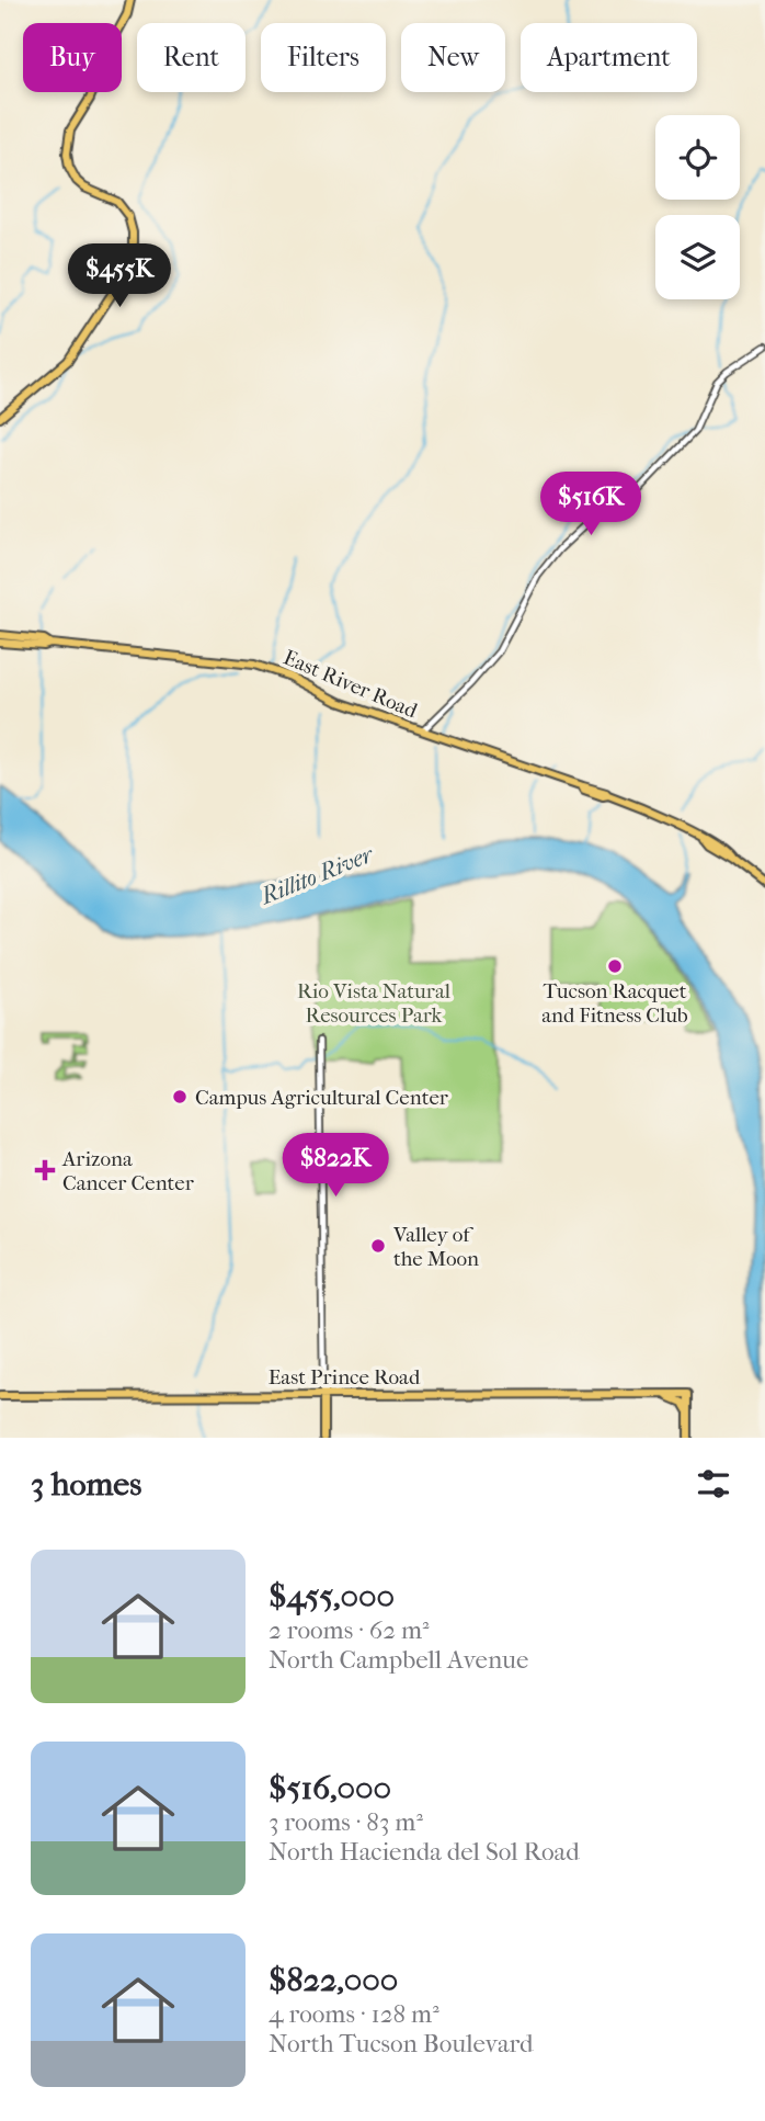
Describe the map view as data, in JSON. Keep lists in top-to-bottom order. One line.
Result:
{"streets":{"main road":["East River Road","East Prince Road"]},"water":["Rillito River"],"parks":["Rio Vista Natural Resources Park"],"places":{"other":["Tucson Racquet and Fitness Club","Campus Agricultural Center","Valley of the Moon"],"health":["Arizona Cancer Center"]},"page":{"chip":["Buy","Rent","Filters","New","Apartment"],"price":["$455K","$516K","$822K"],"heading":"3 homes","list":[{"name":"$455,000","note":"2 rooms · 62 m² · North Campbell Avenue"},{"name":"$516,000","note":"3 rooms · 83 m² · North Hacienda del Sol Road"},{"name":"$822,000","note":"4 rooms · 128 m² · North Tucson Boulevard"}]}}
